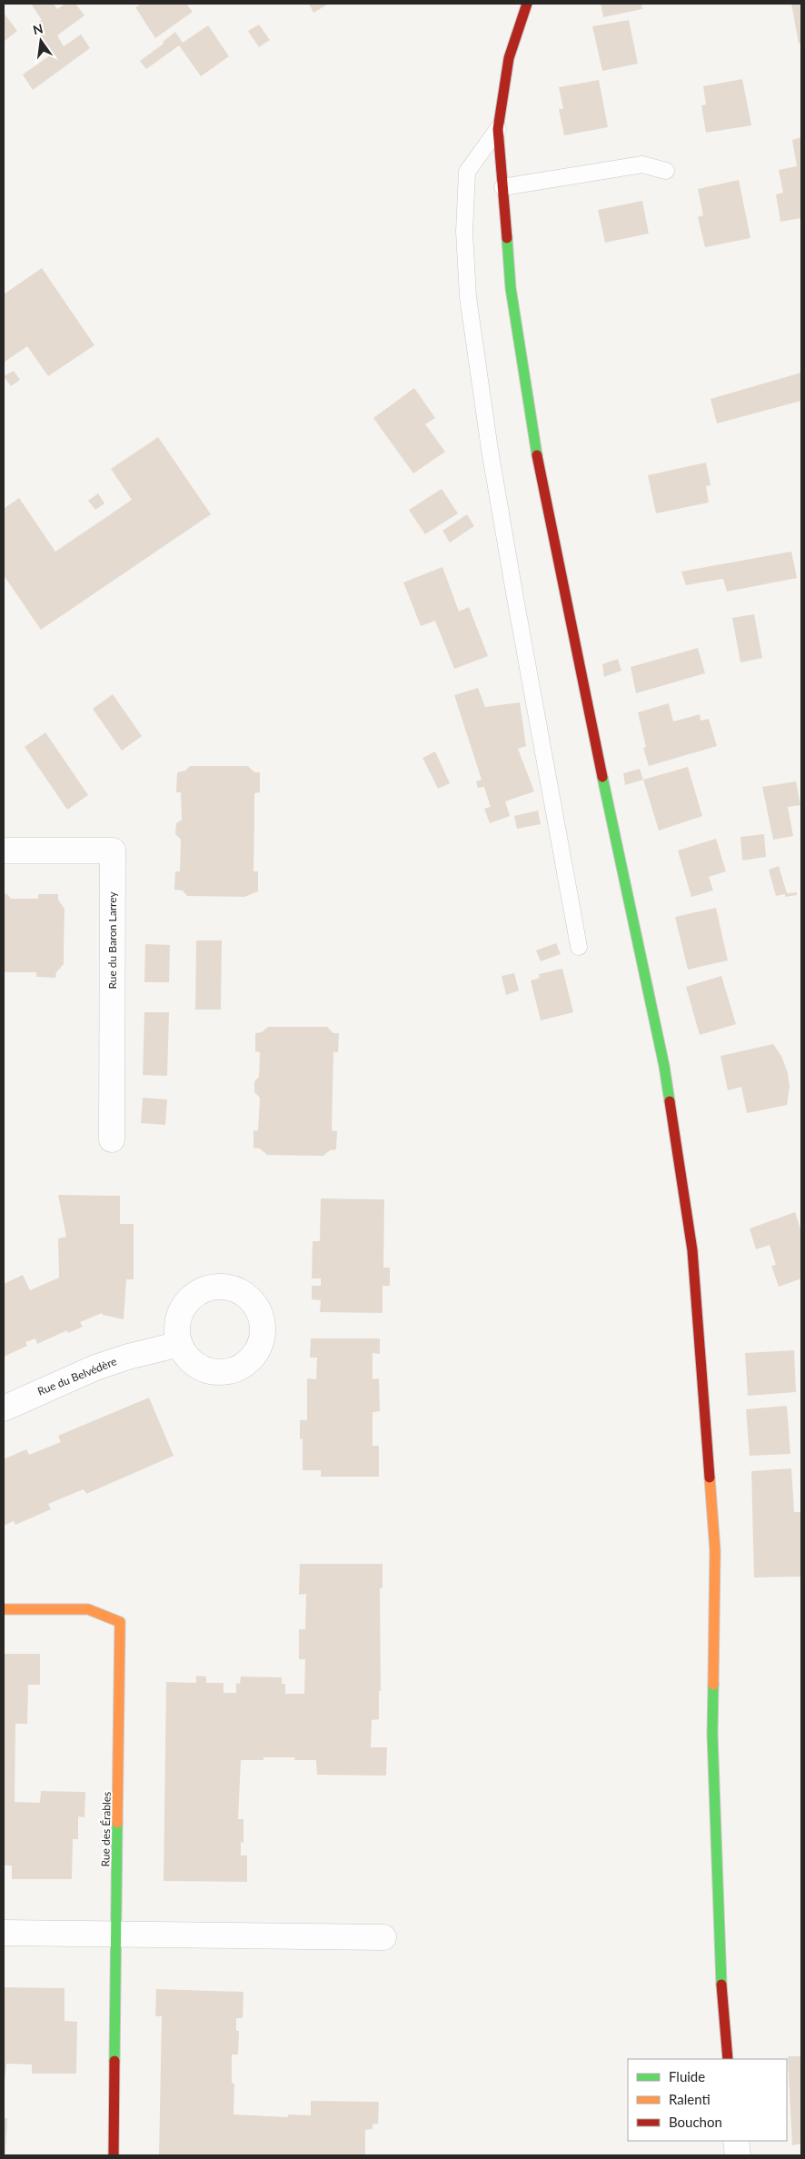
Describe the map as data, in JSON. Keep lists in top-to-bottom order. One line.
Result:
{"streets":{"street":["Rue du Baron Larrey","Rue du Belvédère","Rue des Érables"]},"legend":["Fluide","Ralenti","Bouchon"],"north":"top"}
